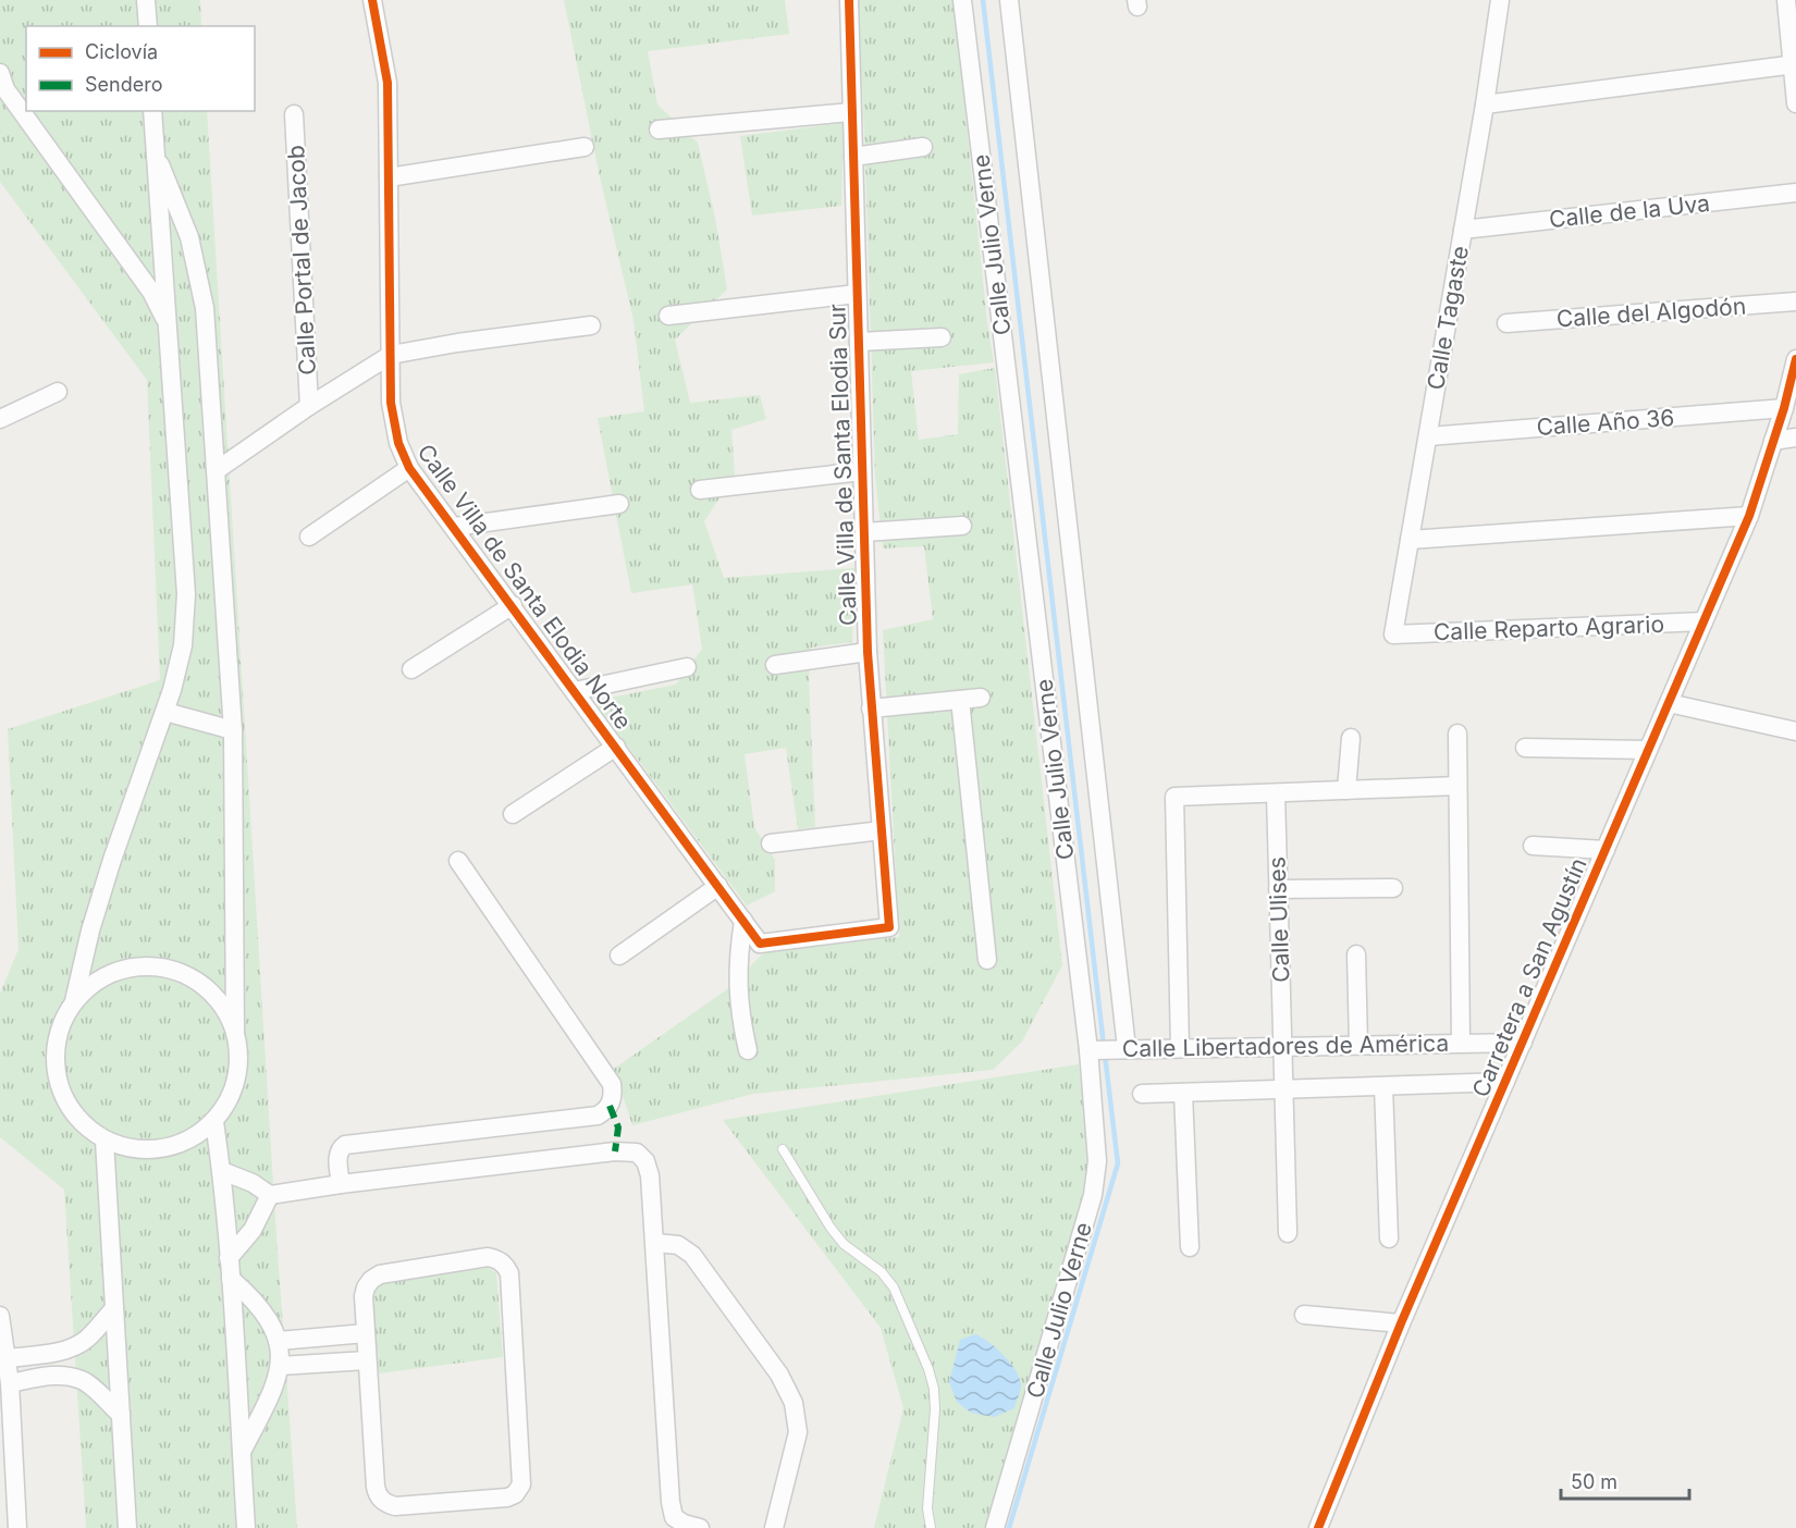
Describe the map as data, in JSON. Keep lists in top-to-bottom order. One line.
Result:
{"streets":{"street":["Calle de la Uva","Calle Julio Verne","Calle Portal de Jacob","Calle del Algodón","Calle Tagaste","Calle Año 36","Calle Villa de Santa Elodia Sur","Calle Villa de Santa Elodia Norte","Calle Reparto Agrario","Calle Ulises","Carretera a San Agustín","Calle Libertadores de América"]},"crossings":[["Calle de la Uva","Calle Tagaste"],["Calle Julio Verne","Calle Libertadores de América"],["Calle Portal de Jacob","Calle Villa de Santa Elodia Norte"],["Calle Tagaste","Calle Año 36"],["Calle Tagaste","Calle Reparto Agrario"],["Calle Año 36","Carretera a San Agustín"],["Calle Villa de Santa Elodia Sur","Calle Villa de Santa Elodia Norte"],["Calle Reparto Agrario","Carretera a San Agustín"],["Calle Ulises","Calle Libertadores de América"],["Carretera a San Agustín","Calle Libertadores de América"]],"legend":["Ciclovía","Sendero"],"scale_bar":"50 m"}
